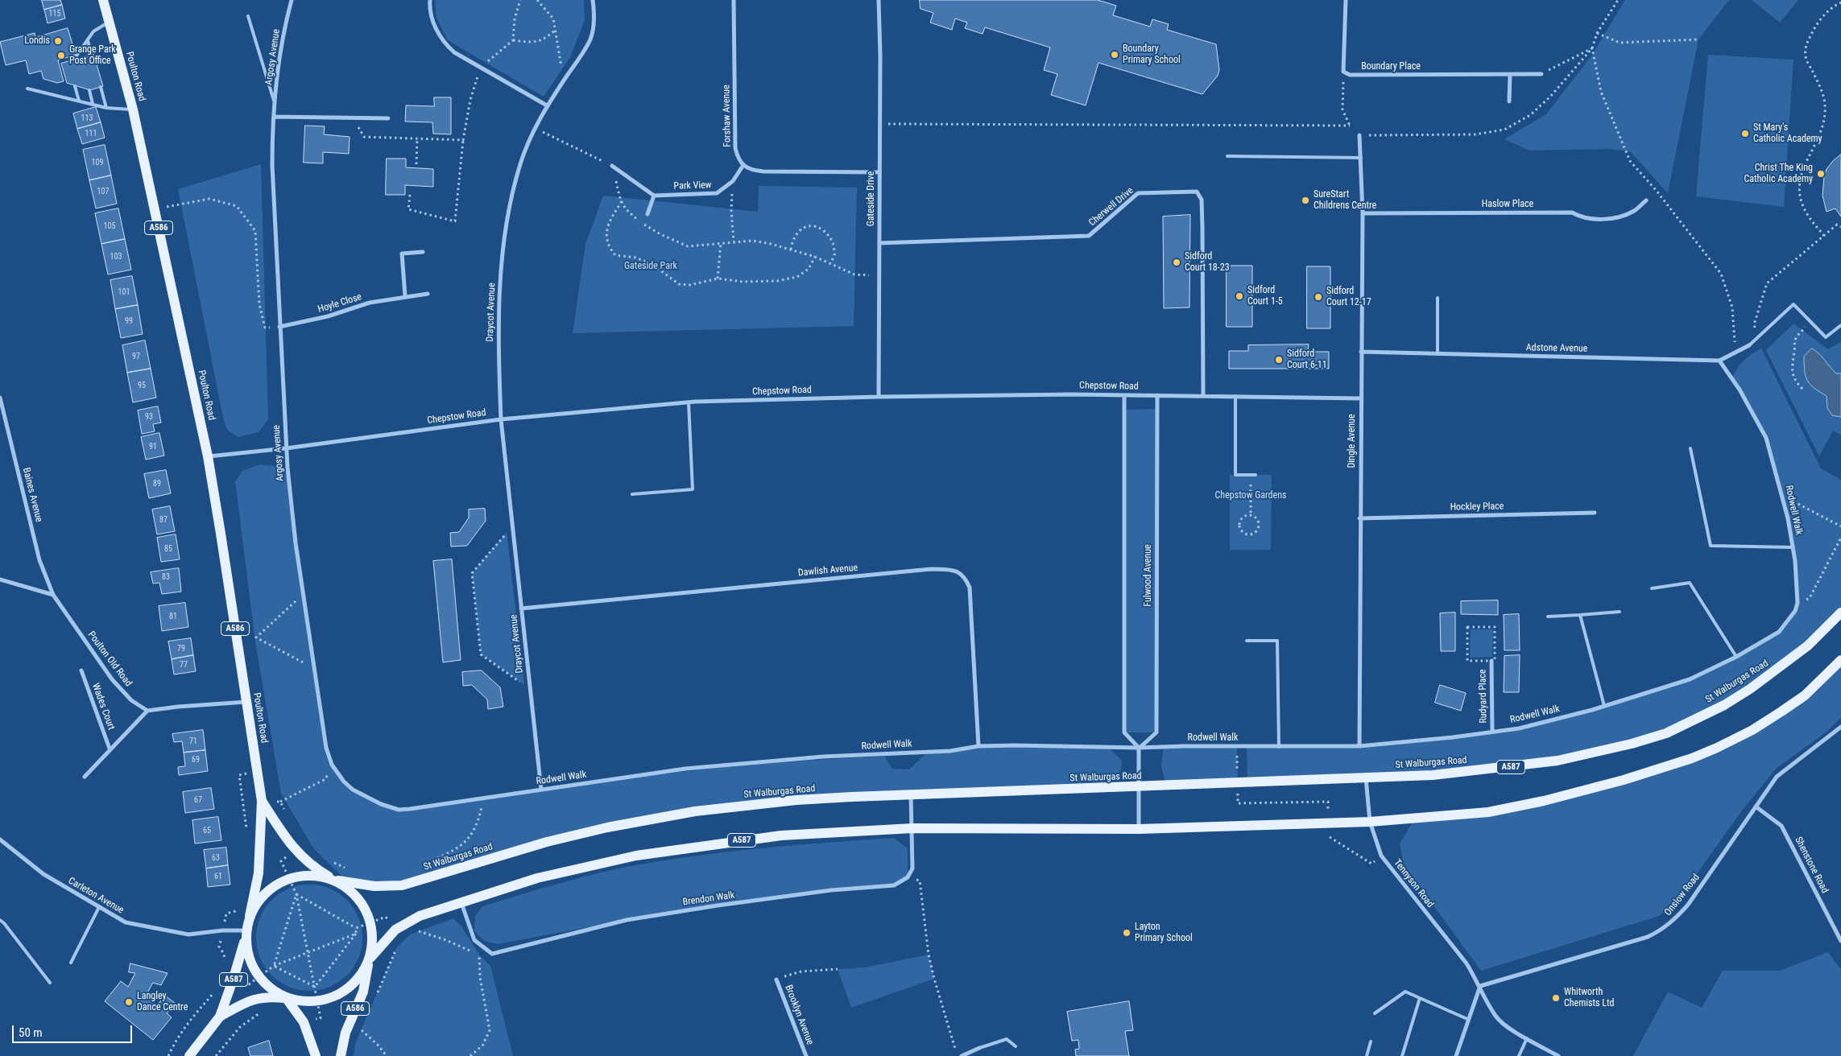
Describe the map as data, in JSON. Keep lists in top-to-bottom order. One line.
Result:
{"streets":{"main road":["Poulton Road","A586","St Walburgas Road","A587"],"street":["Argosy Avenue","Boundary Place","Forshaw Avenue","Park View","Gateside Drive","Haslow Place","Cherwell Drive","Hoyle Close","Draycot Avenue","Adstone Avenue","Chepstow Road","Dingle Avenue","Baines Avenue","Hockley Place","Rodwell Walk","Dawlish Avenue","Fulwood Avenue","Poulton Old Road","Rudyard Place","Wades Court","Shenstone Road","Tennyson Road","Onslow Road","Carleton Avenue","Brendon Walk","Brooklyn Avenue"]},"crossings":[["Argosy Avenue","Hoyle Close"],["Argosy Avenue","Chepstow Road"],["Argosy Avenue","Rodwell Walk"],["Poulton Road","Chepstow Road"],["Poulton Road","St Walburgas Road"],["Forshaw Avenue","Park View"],["Gateside Drive","Cherwell Drive"],["Gateside Drive","Chepstow Road"],["Haslow Place","Dingle Avenue"],["Cherwell Drive","Chepstow Road"],["A586","A587"],["Draycot Avenue","Chepstow Road"],["Draycot Avenue","Rodwell Walk"],["Draycot Avenue","Dawlish Avenue"],["Adstone Avenue","Dingle Avenue"],["Adstone Avenue","Rodwell Walk"],["Chepstow Road","Dingle Avenue"],["Chepstow Road","Fulwood Avenue"],["Dingle Avenue","Hockley Place"],["Dingle Avenue","Rodwell Walk"],["Baines Avenue","Poulton Old Road"],["Rodwell Walk","Dawlish Avenue"],["Rodwell Walk","Fulwood Avenue"],["Rodwell Walk","Rudyard Place"],["Poulton Old Road","Wades Court"],["St Walburgas Road","Tennyson Road"],["A587","Tennyson Road"],["A587","Carleton Avenue"],["Shenstone Road","Onslow Road"],["Tennyson Road","Onslow Road"]],"parks":["Gateside Park","Chepstow Gardens"],"places":["Londis","Boundary Primary School","Grange Park Post Office","St Mary's Catholic Academy","Christ The King Catholic Academy","SureStart Childrens Centre","Sidford Court 18-23","Sidford Court 1-5","Sidford Court 12-17","Sidford Court 6-11","Layton Primary School","Whitworth Chemists Ltd","Langley Dance Centre"],"house_numbers":["115","113","111","109","107","105","103","101","99","97","95","93","91","89","87","85","83","81","79","77","71","69","67","65","63","61"],"scale_bar":"50 m"}
